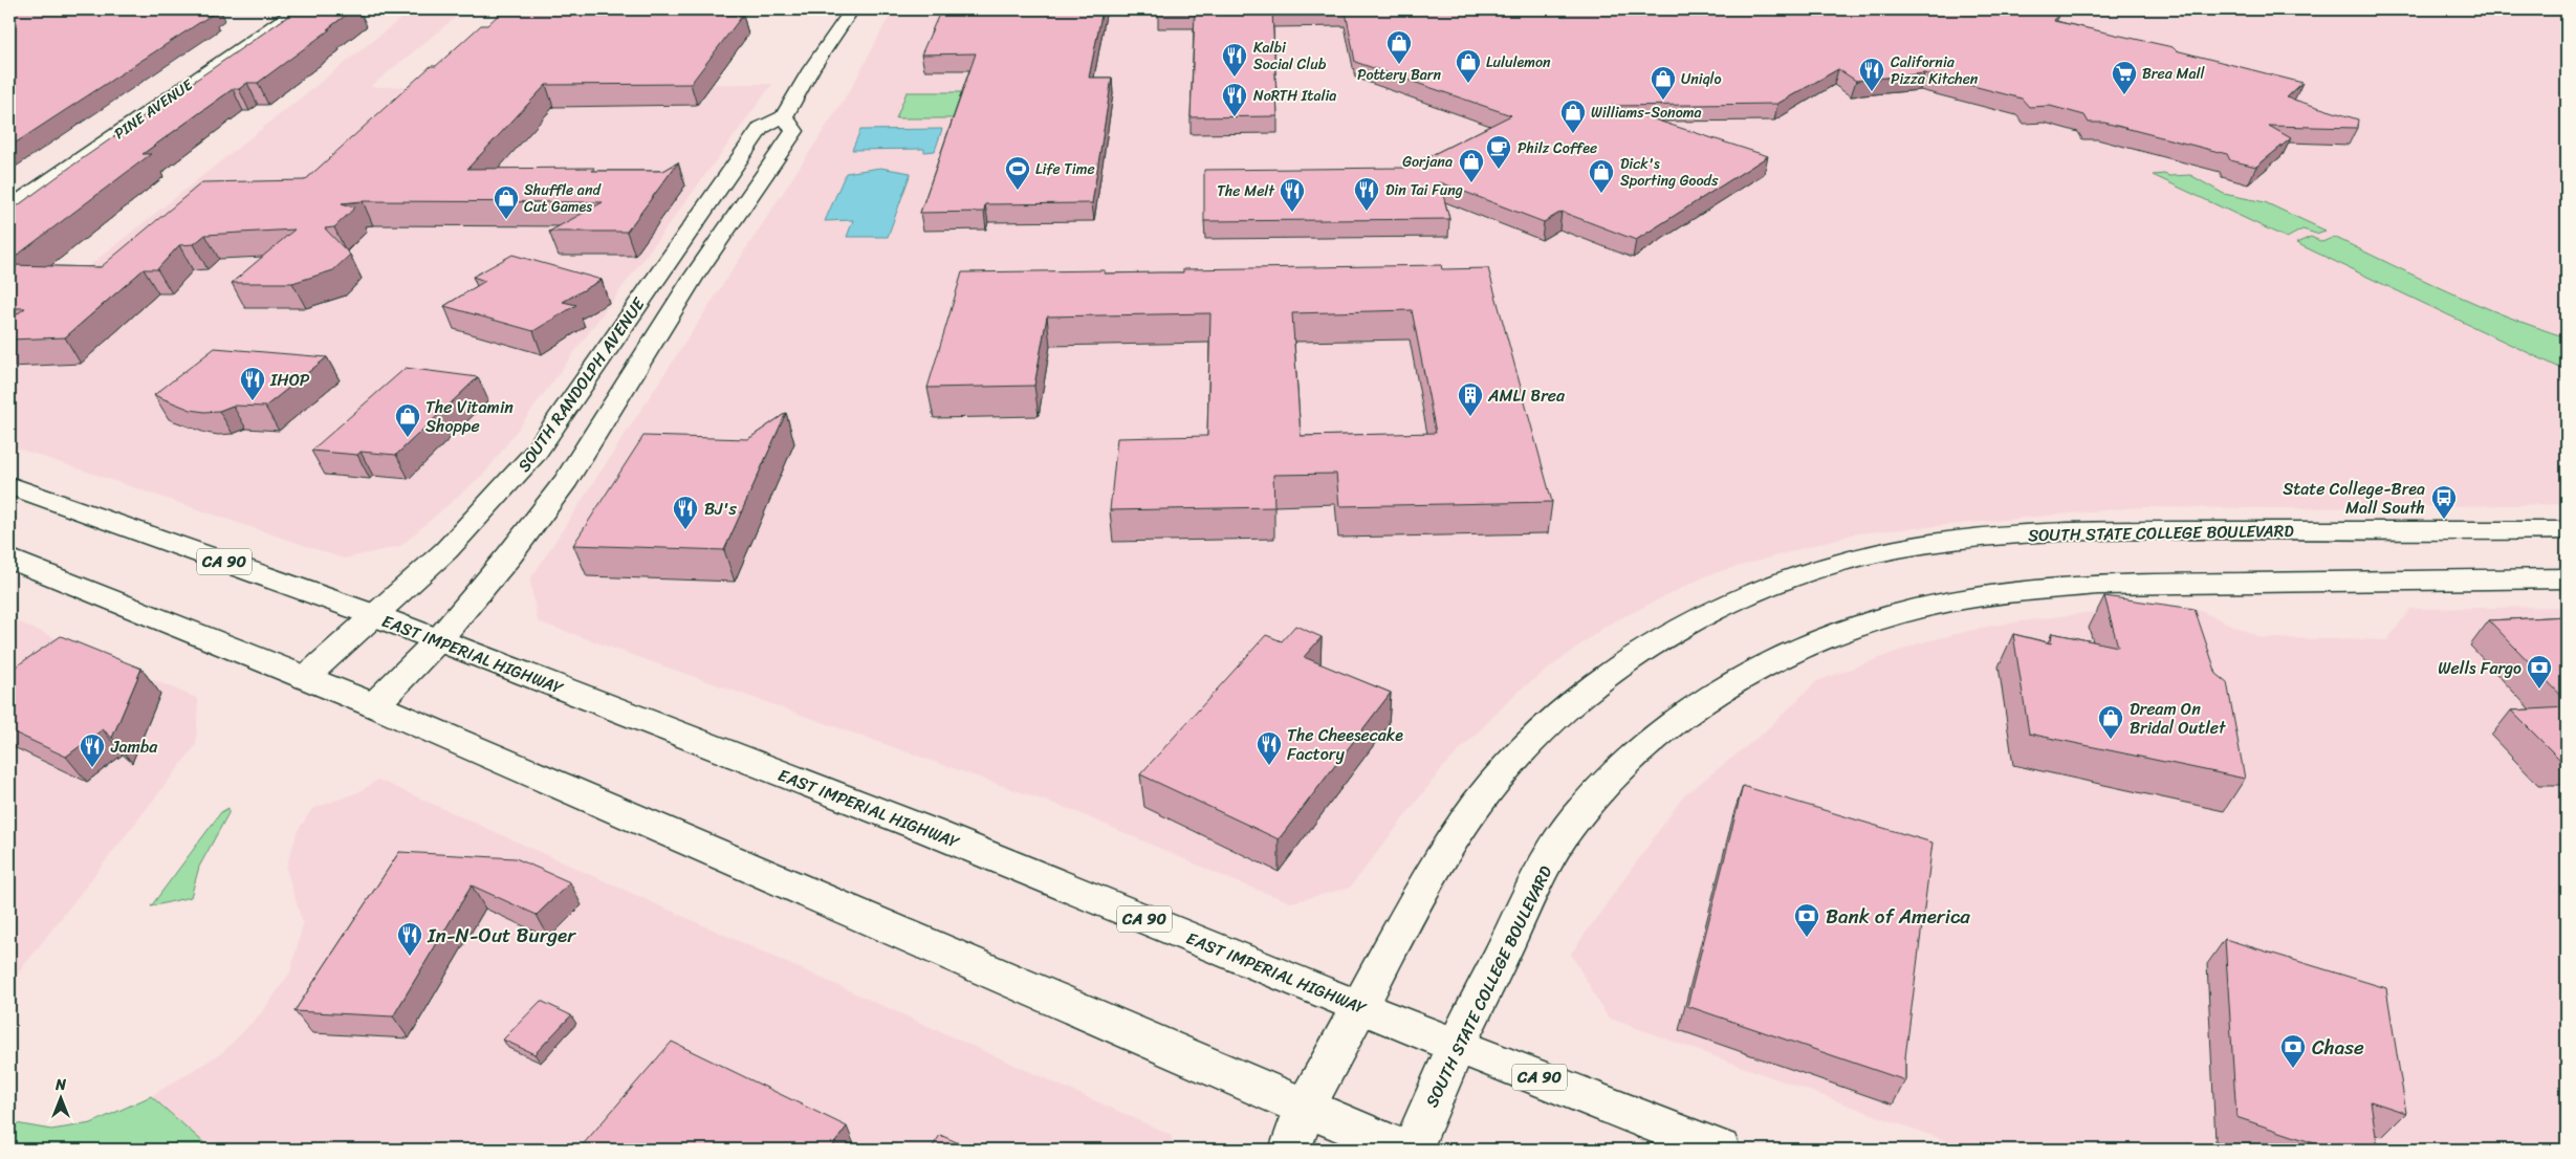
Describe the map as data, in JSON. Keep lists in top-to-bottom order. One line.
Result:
{"streets":{"main road":["PINE AVENUE","SOUTH RANDOLPH AVENUE","SOUTH STATE COLLEGE BOULEVARD","CA 90","EAST IMPERIAL HIGHWAY"]},"crossings":[["SOUTH RANDOLPH AVENUE","EAST IMPERIAL HIGHWAY"],["SOUTH STATE COLLEGE BOULEVARD","EAST IMPERIAL HIGHWAY"]],"places":{"shop":["Pottery Barn","Lululemon","Uniqlo","Williams-Sonoma","Gorjana","Dick's Sporting Goods","Shuffle and Cut Games","The Vitamin Shoppe","Dream On Bridal Outlet"],"restaurant":["Kalbi Social Club","California Pizza Kitchen","NoRTH Italia","Din Tai Fung","The Melt","IHOP","BJ's","The Cheesecake Factory","Jamba","In-N-Out Burger"],"supermarket":["Brea Mall"],"cafe":["Philz Coffee"],"sports":["Life Time"],"building":["AMLI Brea"],"bus stop":["State College-Brea Mall South"],"bank":["Wells Fargo","Bank of America","Chase"]},"north":"top"}
